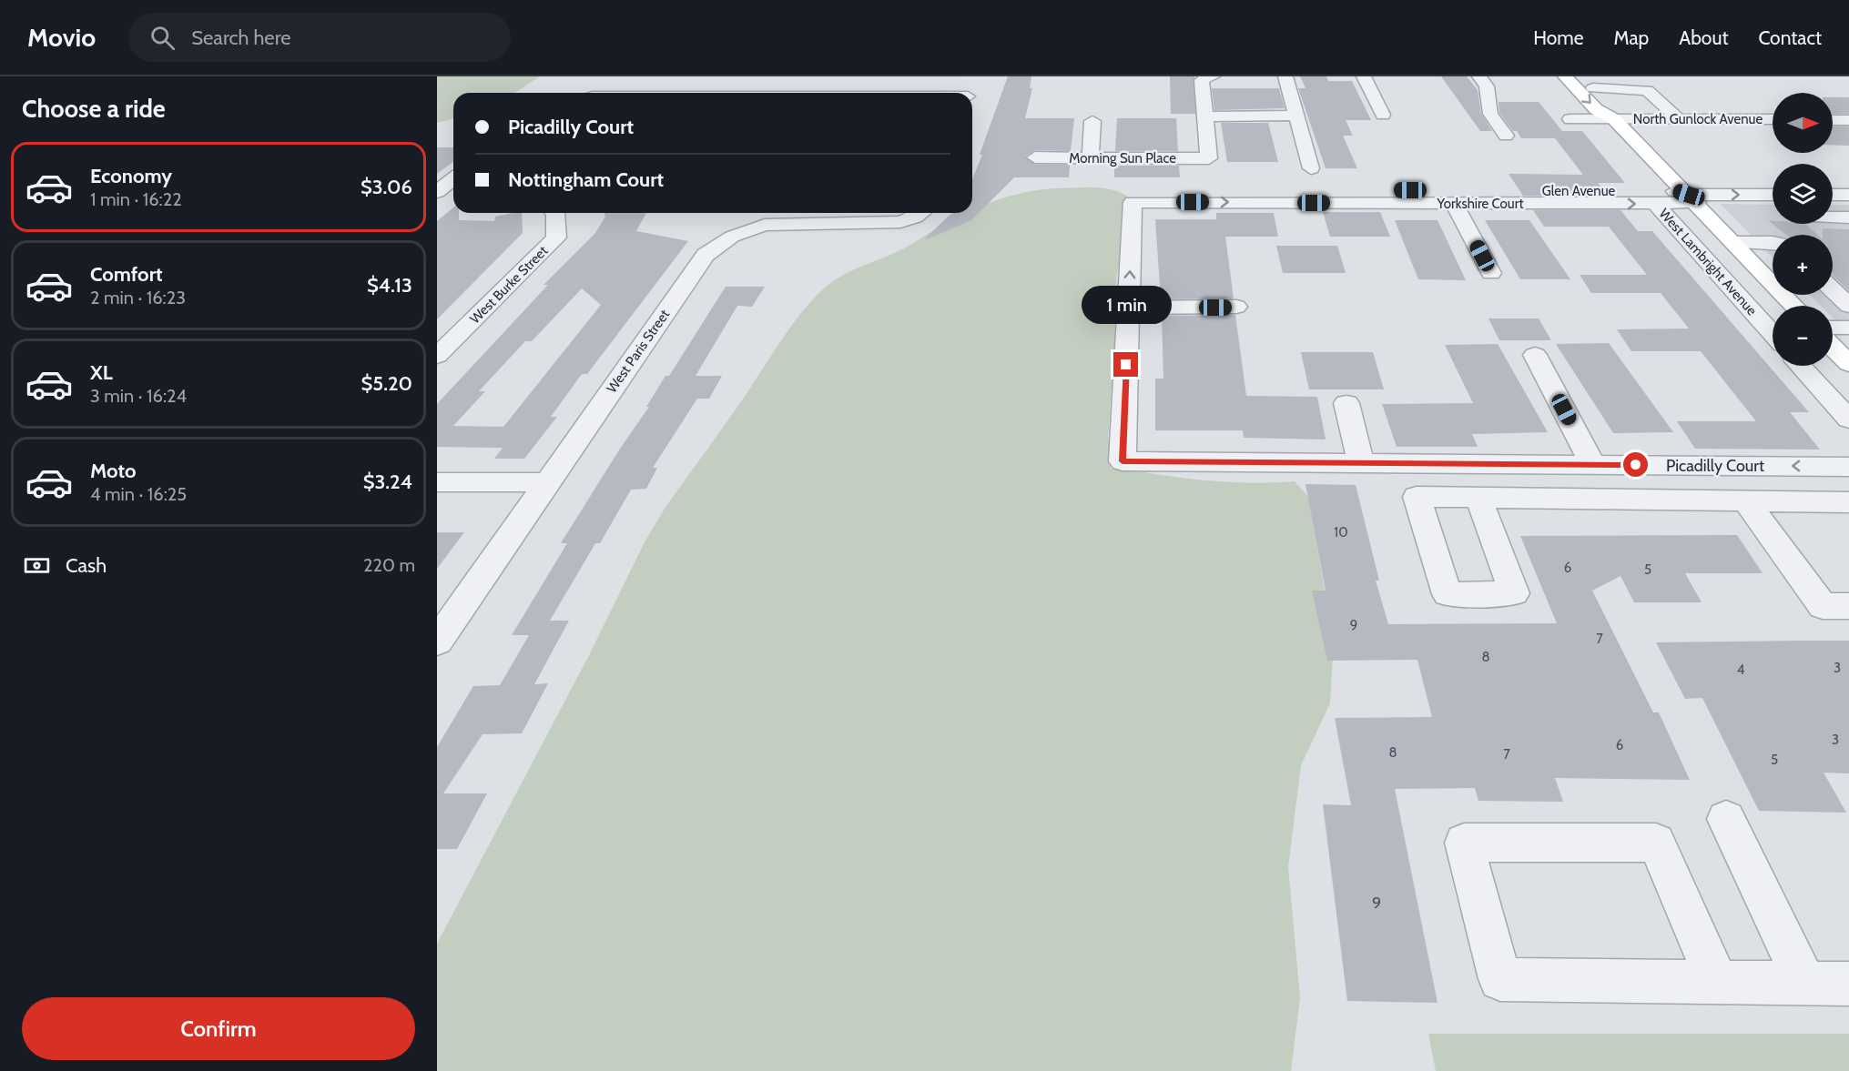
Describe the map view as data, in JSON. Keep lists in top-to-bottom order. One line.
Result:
{"streets":{"street":["North Gunlock Avenue","Morning Sun Place","Glen Avenue","Yorkshire Court","West Lambright Avenue","West Burke Street","West Paris Street","Picadilly Court"]},"crossings":[["Glen Avenue","Yorkshire Court"],["Yorkshire Court","West Lambright Avenue"],["Yorkshire Court","Picadilly Court"]],"house_numbers":["10","6","5","9","7","8","3","4","3","6","8","7","5","9"],"north":"right","page":{"header":"Movio","search":"Search here","nav":["Home","Map","About","Contact"],"heading":"Choose a ride","map_buttons":["+","−"],"banner":["Picadilly Court","Nottingham Court"],"list":[{"name":"Economy","note":"1 min · 16:22","value":"$3.06"},{"name":"Comfort","note":"2 min · 16:23","value":"$4.13"},{"name":"XL","note":"3 min · 16:24","value":"$5.20"},{"name":"Moto","note":"4 min · 16:25","value":"$3.24"}],"bubble":"1 min","pay":["Cash","220 m"],"buttons":"Confirm"}}
